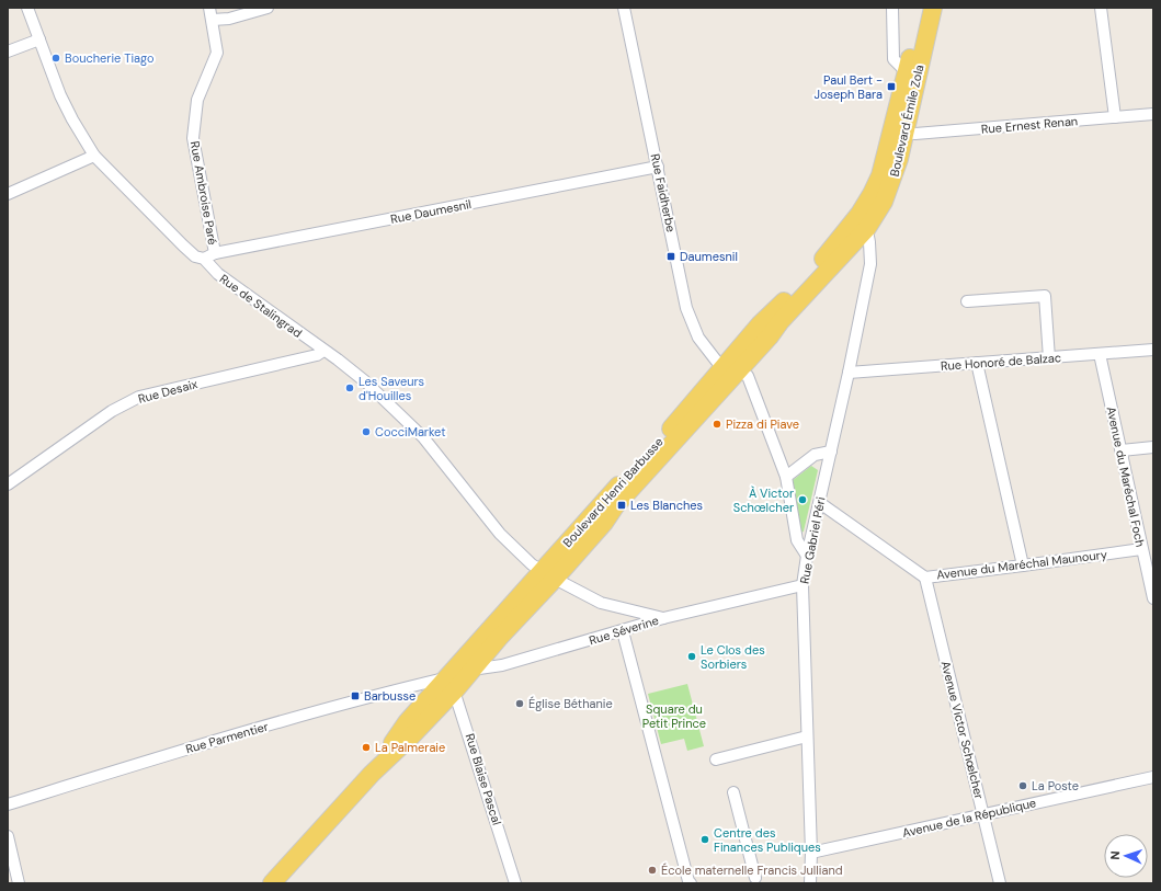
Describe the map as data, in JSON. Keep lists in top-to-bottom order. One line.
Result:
{"streets":{"main road":["Boulevard Émile Zola","Boulevard Henri Barbusse"],"street":["Rue Ernest Renan","Rue Ambroise Paré","Rue Faidherbe","Rue Daumesnil","Rue de Stalingrad","Rue Honoré de Balzac","Rue Desaix","Avenue du Maréchal Foch","Rue Gabriel Péri","Avenue du Maréchal Maunoury","Rue Séverine","Avenue Victor Schœlcher","Rue Parmentier","Rue Blaise Pascal","Avenue de la République"]},"crossings":[["Boulevard Émile Zola","Rue Ernest Renan"],["Boulevard Émile Zola","Boulevard Henri Barbusse"],["Boulevard Émile Zola","Rue Gabriel Péri"],["Rue Ambroise Paré","Rue Daumesnil"],["Rue Faidherbe","Rue Daumesnil"],["Rue Faidherbe","Boulevard Henri Barbusse"],["Rue Faidherbe","Rue Gabriel Péri"],["Rue Daumesnil","Rue de Stalingrad"],["Rue de Stalingrad","Rue Desaix"],["Rue de Stalingrad","Boulevard Henri Barbusse"],["Rue de Stalingrad","Rue Séverine"],["Rue Honoré de Balzac","Avenue du Maréchal Foch"],["Rue Honoré de Balzac","Rue Gabriel Péri"],["Avenue du Maréchal Foch","Avenue du Maréchal Maunoury"],["Boulevard Henri Barbusse","Rue Gabriel Péri"],["Boulevard Henri Barbusse","Rue Séverine"],["Boulevard Henri Barbusse","Rue Parmentier"],["Boulevard Henri Barbusse","Rue Blaise Pascal"],["Rue Gabriel Péri","Avenue du Maréchal Maunoury"],["Rue Gabriel Péri","Rue Séverine"],["Rue Gabriel Péri","Avenue de la République"],["Avenue du Maréchal Maunoury","Avenue Victor Schœlcher"],["Avenue Victor Schœlcher","Avenue de la République"],["Rue Parmentier","Rue Blaise Pascal"]],"parks":["Square du Petit Prince"],"places":{"other":["Boucherie Tiago","Les Saveurs d'Houilles","Pizza di Piave","CocciMarket","À Victor Schœlcher","Le Clos des Sorbiers","Église Béthanie","La Palmeraie","La Poste","Centre des Finances Publiques","École maternelle Francis Julliand"],"transit":["Paul Bert - Joseph Bara","Daumesnil","Les Blanches","Barbusse"]},"north":"left"}
